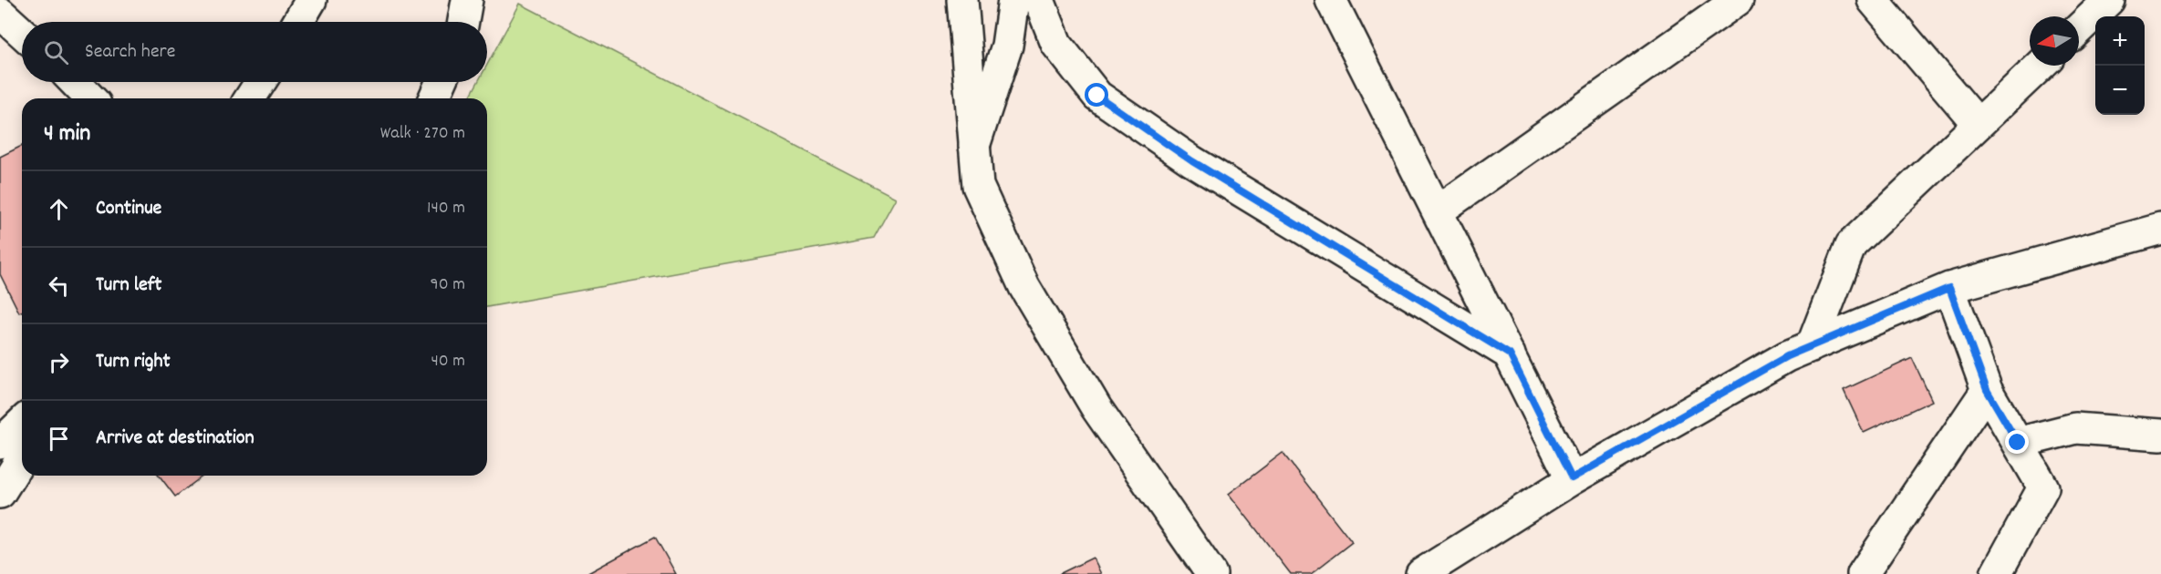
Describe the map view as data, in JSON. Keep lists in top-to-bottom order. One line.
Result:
{"north":"left","page":{"map_buttons":["+","−"],"search":"Search here","heading":["4 min","Walk · 270 m"],"list":[["Continue","140 m"],["Turn left","90 m"],["Turn right","40 m"],"Arrive at destination"]}}
